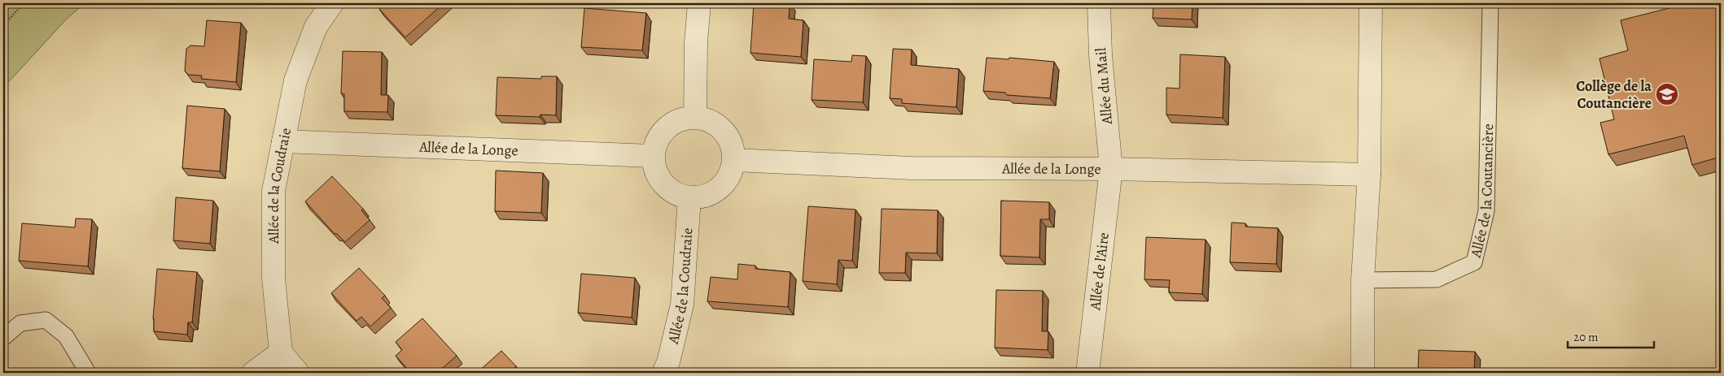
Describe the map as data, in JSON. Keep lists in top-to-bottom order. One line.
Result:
{"streets":{"street":["Allée du Mail","Allée de la Longe","Allée de la Coudraie","Allée de l'Aire"],"lane":["Allée de la Coutancière"]},"crossings":[["Allée du Mail","Allée de la Longe"],["Allée du Mail","Allée de l'Aire"],["Allée de la Longe","Allée de la Coudraie"],["Allée de la Longe","Allée de l'Aire"]],"places":{"school or university":["Collège de la Coutancière"]},"scale_bar":"20 m"}
